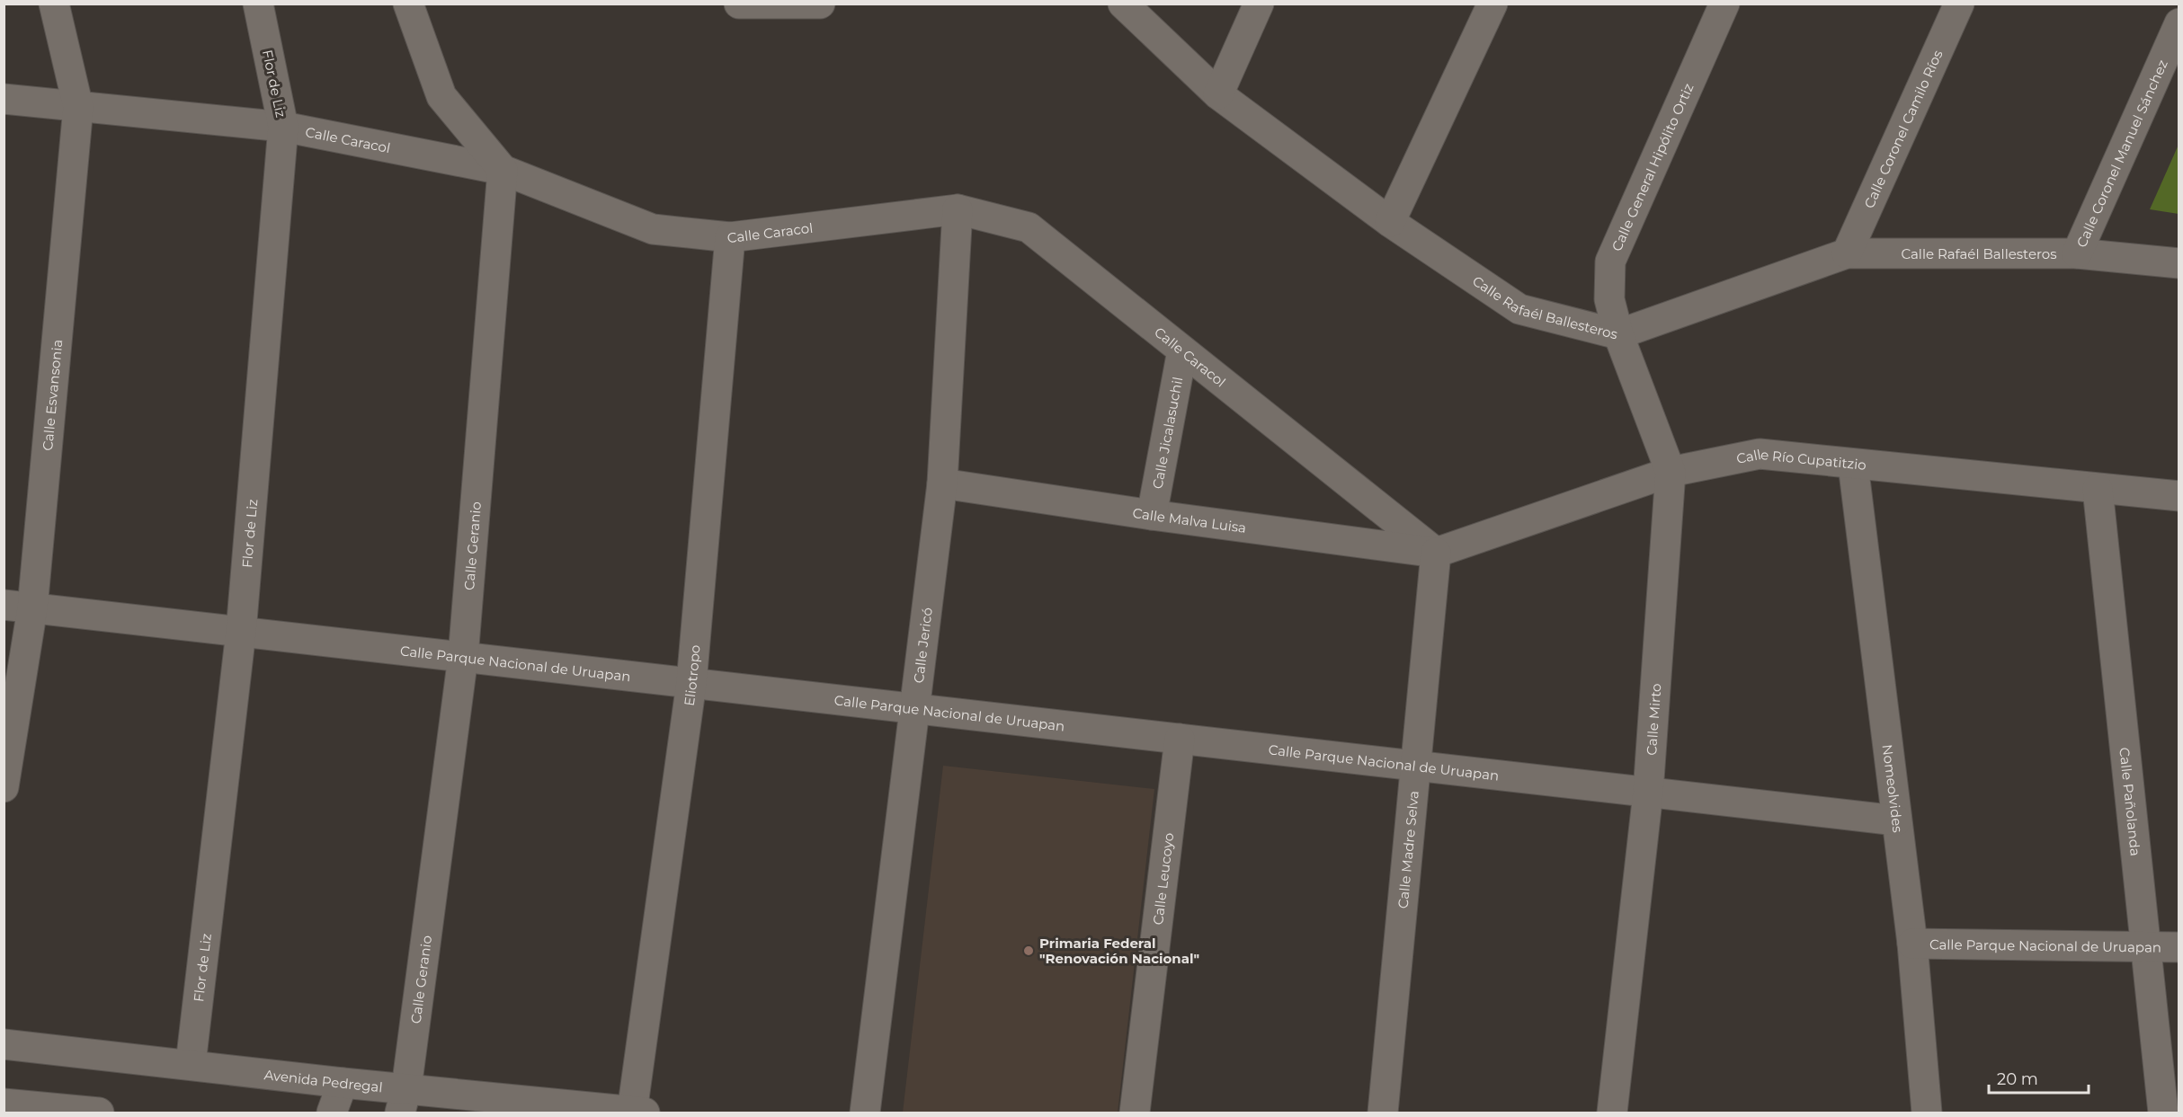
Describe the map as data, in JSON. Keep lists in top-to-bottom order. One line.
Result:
{"streets":{"street":["Flor de Liz","Calle Coronel Camilo Ríos","Calle Caracol","Calle Coronel Manuel Sánchez","Calle General Hipólito Ortiz","Calle Rafaél Ballesteros","Calle Esvansonia","Calle Jicalasuchil","Calle Río Cupatitzio","Calle Malva Luisa","Calle Geranio","Calle Jericó","Calle Parque Nacional de Uruapan","Eliotropo","Calle Mirto","Nomeolvides","Calle Pañolanda","Calle Madre Selva","Calle Leucoyo","Avenida Pedregal"]},"crossings":[["Flor de Liz","Calle Caracol"],["Flor de Liz","Calle Parque Nacional de Uruapan"],["Flor de Liz","Avenida Pedregal"],["Calle Coronel Camilo Ríos","Calle Rafaél Ballesteros"],["Calle Caracol","Calle Esvansonia"],["Calle Caracol","Calle Jicalasuchil"],["Calle Caracol","Calle Río Cupatitzio"],["Calle Caracol","Calle Malva Luisa"],["Calle Caracol","Calle Geranio"],["Calle Caracol","Calle Jericó"],["Calle Caracol","Eliotropo"],["Calle Caracol","Calle Madre Selva"],["Calle Coronel Manuel Sánchez","Calle Rafaél Ballesteros"],["Calle General Hipólito Ortiz","Calle Rafaél Ballesteros"],["Calle General Hipólito Ortiz","Calle Mirto"],["Calle Rafaél Ballesteros","Calle Mirto"],["Calle Esvansonia","Calle Parque Nacional de Uruapan"],["Calle Jicalasuchil","Calle Malva Luisa"],["Calle Río Cupatitzio","Calle Malva Luisa"],["Calle Río Cupatitzio","Calle Mirto"],["Calle Río Cupatitzio","Nomeolvides"],["Calle Río Cupatitzio","Calle Pañolanda"],["Calle Río Cupatitzio","Calle Madre Selva"],["Calle Malva Luisa","Calle Jericó"],["Calle Malva Luisa","Calle Madre Selva"],["Calle Geranio","Calle Parque Nacional de Uruapan"],["Calle Geranio","Avenida Pedregal"],["Calle Jericó","Calle Parque Nacional de Uruapan"],["Calle Parque Nacional de Uruapan","Eliotropo"],["Calle Parque Nacional de Uruapan","Calle Mirto"],["Calle Parque Nacional de Uruapan","Nomeolvides"],["Calle Parque Nacional de Uruapan","Calle Pañolanda"],["Calle Parque Nacional de Uruapan","Calle Madre Selva"],["Calle Parque Nacional de Uruapan","Calle Leucoyo"],["Eliotropo","Avenida Pedregal"]],"places":["Primaria Federal \"Renovación Nacional\""],"scale_bar":"20 m"}
